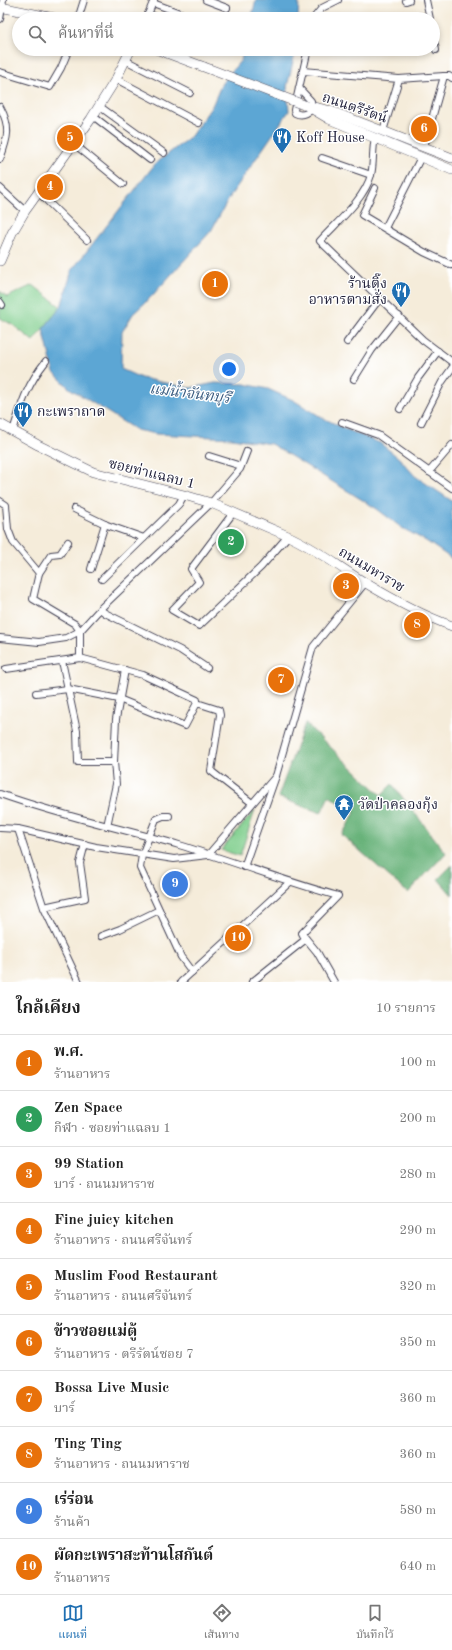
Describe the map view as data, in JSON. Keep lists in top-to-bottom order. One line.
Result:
{"streets":{"main road":["ถนนตรีรัตน์","ซอยท่าแฉลบ 1","ถนนมหาราช"]},"crossings":[["ซอยท่าแฉลบ 1","ถนนมหาราช"]],"water":["แม่น้ำจันทบุรี"],"places":{"restaurant":["Koff House","ร้านติ๊ง อาหารตามสั่ง","กะเพราถาด"],"temple":["วัดป่าคลองกุ้ง"]},"page":{"search":"ค้นหาที่นี่","pins":["6","5","4","1","2","3","8","7","9","10"],"heading":["ใกล้เคียง","10 รายการ"],"list":[{"mark":"1","name":"พ.ศ.","note":"ร้านอาหาร","value":"100 m"},{"mark":"2","name":"Zen Space","note":"กีฬา · ซอยท่าแฉลบ 1","value":"200 m"},{"mark":"3","name":"99 Station","note":"บาร์ · ถนนมหาราช","value":"280 m"},{"mark":"4","name":"Fine juicy kitchen","note":"ร้านอาหาร · ถนนศรีจันทร์","value":"290 m"},{"mark":"5","name":"Muslim Food Restaurant","note":"ร้านอาหาร · ถนนศรีจันทร์","value":"320 m"},{"mark":"6","name":"ข้าวซอยแม่ตู้","note":"ร้านอาหาร · ตรีรัตน์ซอย 7","value":"350 m"},{"mark":"7","name":"Bossa Live Music","note":"บาร์","value":"360 m"},{"mark":"8","name":"Ting Ting","note":"ร้านอาหาร · ถนนมหาราช","value":"360 m"},{"mark":"9","name":"เร่ร่อน","note":"ร้านค้า","value":"580 m"},{"mark":"10","name":"ผัดกะเพราสะท้านโสกันต์","note":"ร้านอาหาร","value":"640 m"}],"nav":["แผนที่","เส้นทาง","บันทึกไว้"]}}
